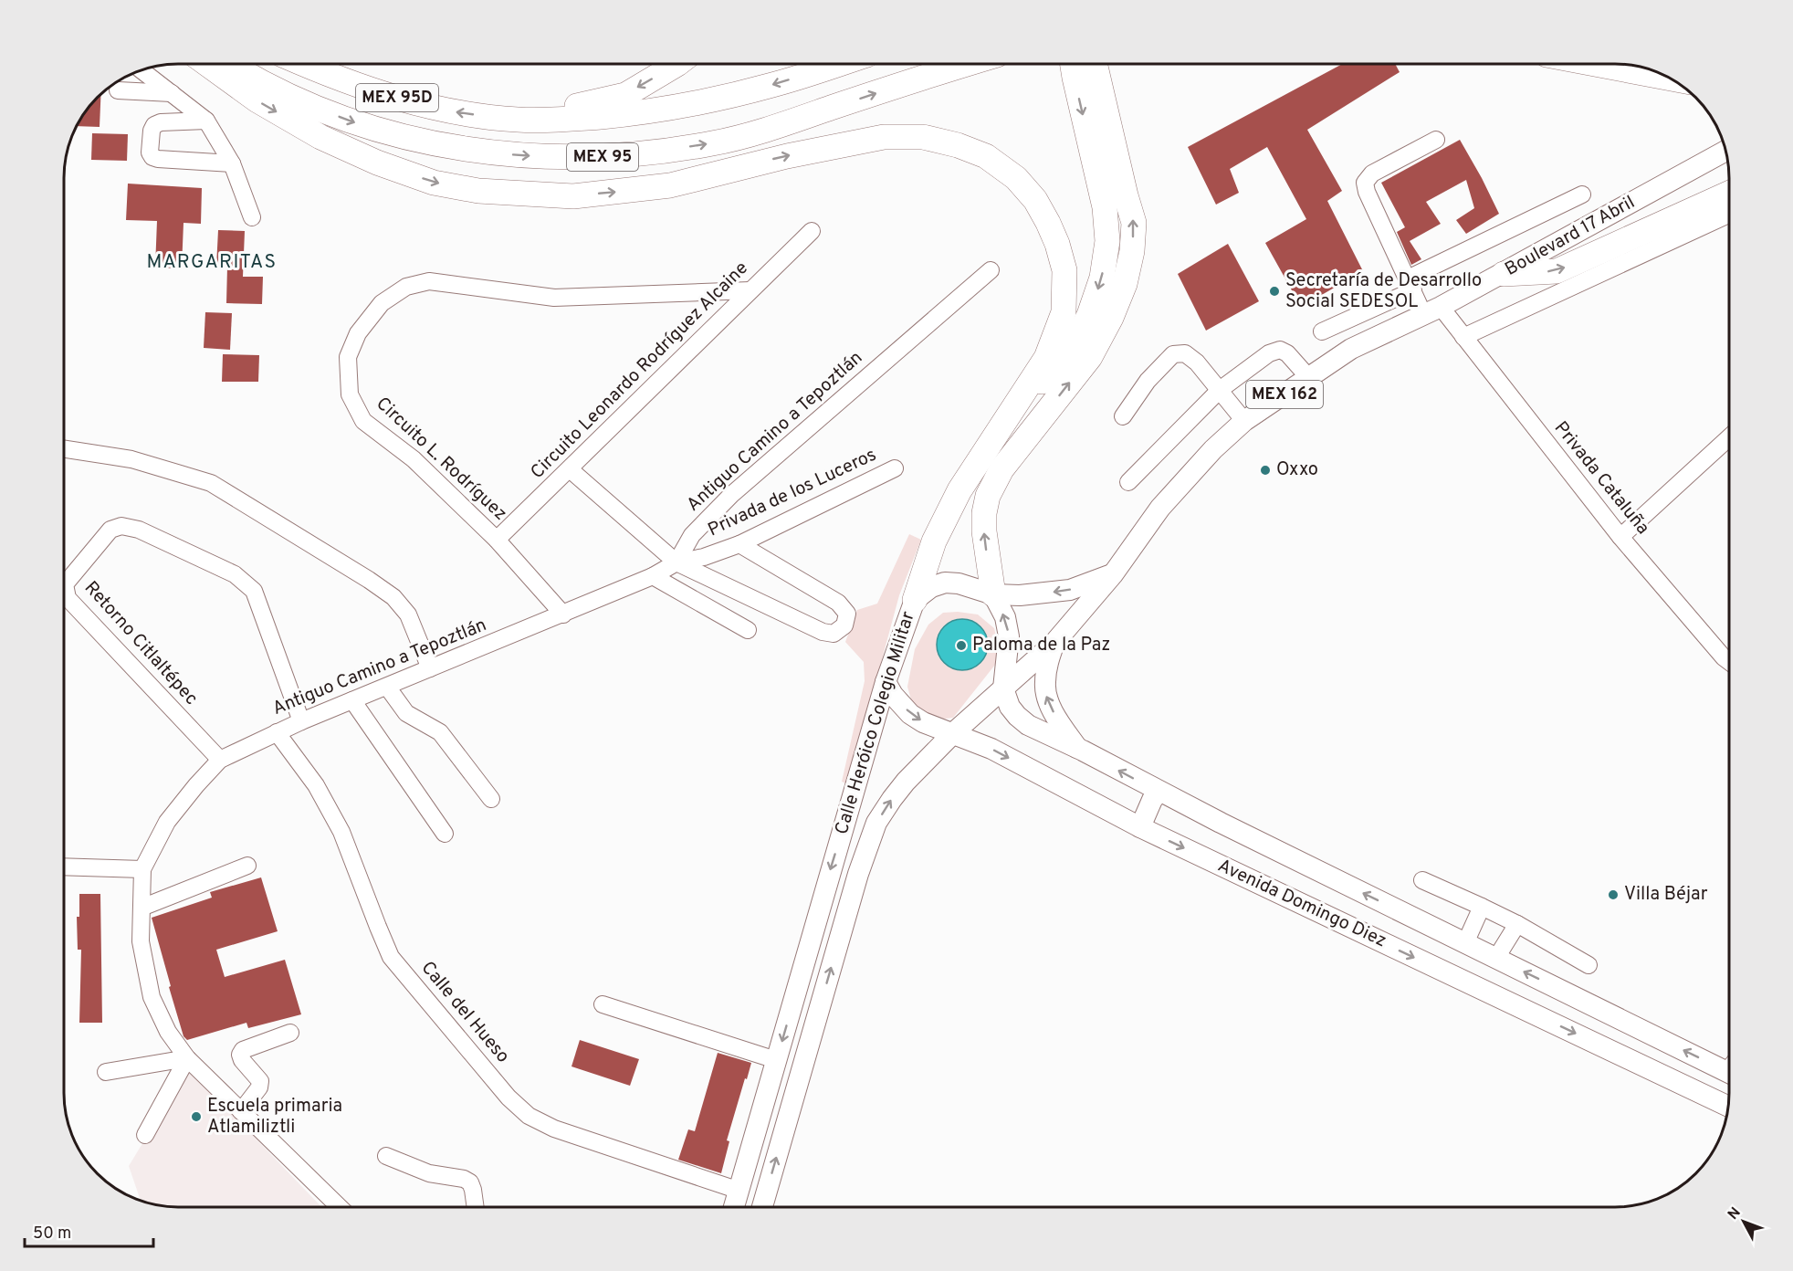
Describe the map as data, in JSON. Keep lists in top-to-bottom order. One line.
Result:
{"streets":{"highway":["MEX 95D","MEX 95"],"main road":["Boulevard 17 Abril","MEX 162","Calle Heróico Colegio Militar","Avenida Domingo Diez"],"street":["Circuito Leonardo Rodríguez Alcaine","Antiguo Camino a Tepoztlán","Circuito L. Rodríguez","Privada Cataluña","Privada de los Luceros","Retorno Citlaltépec","Calle del Hueso"]},"crossings":[["MEX 95D","MEX 95"],["Boulevard 17 Abril","Privada Cataluña"],["Boulevard 17 Abril","Calle Heróico Colegio Militar"],["Boulevard 17 Abril","Avenida Domingo Diez"],["Circuito Leonardo Rodríguez Alcaine","Circuito L. Rodríguez"],["Antiguo Camino a Tepoztlán","Circuito L. Rodríguez"],["Antiguo Camino a Tepoztlán","Privada de los Luceros"],["Antiguo Camino a Tepoztlán","Retorno Citlaltépec"],["Antiguo Camino a Tepoztlán","Calle del Hueso"],["Calle Heróico Colegio Militar","Avenida Domingo Diez"],["Calle Heróico Colegio Militar","Calle del Hueso"]],"districts":["MARGARITAS"],"places":["Secretaría de Desarrollo Social SEDESOL","Oxxo","Paloma de la Paz","Villa Béjar","Escuela primaria Atlamiliztli"],"scale_bar":"50 m","north":"top left"}
